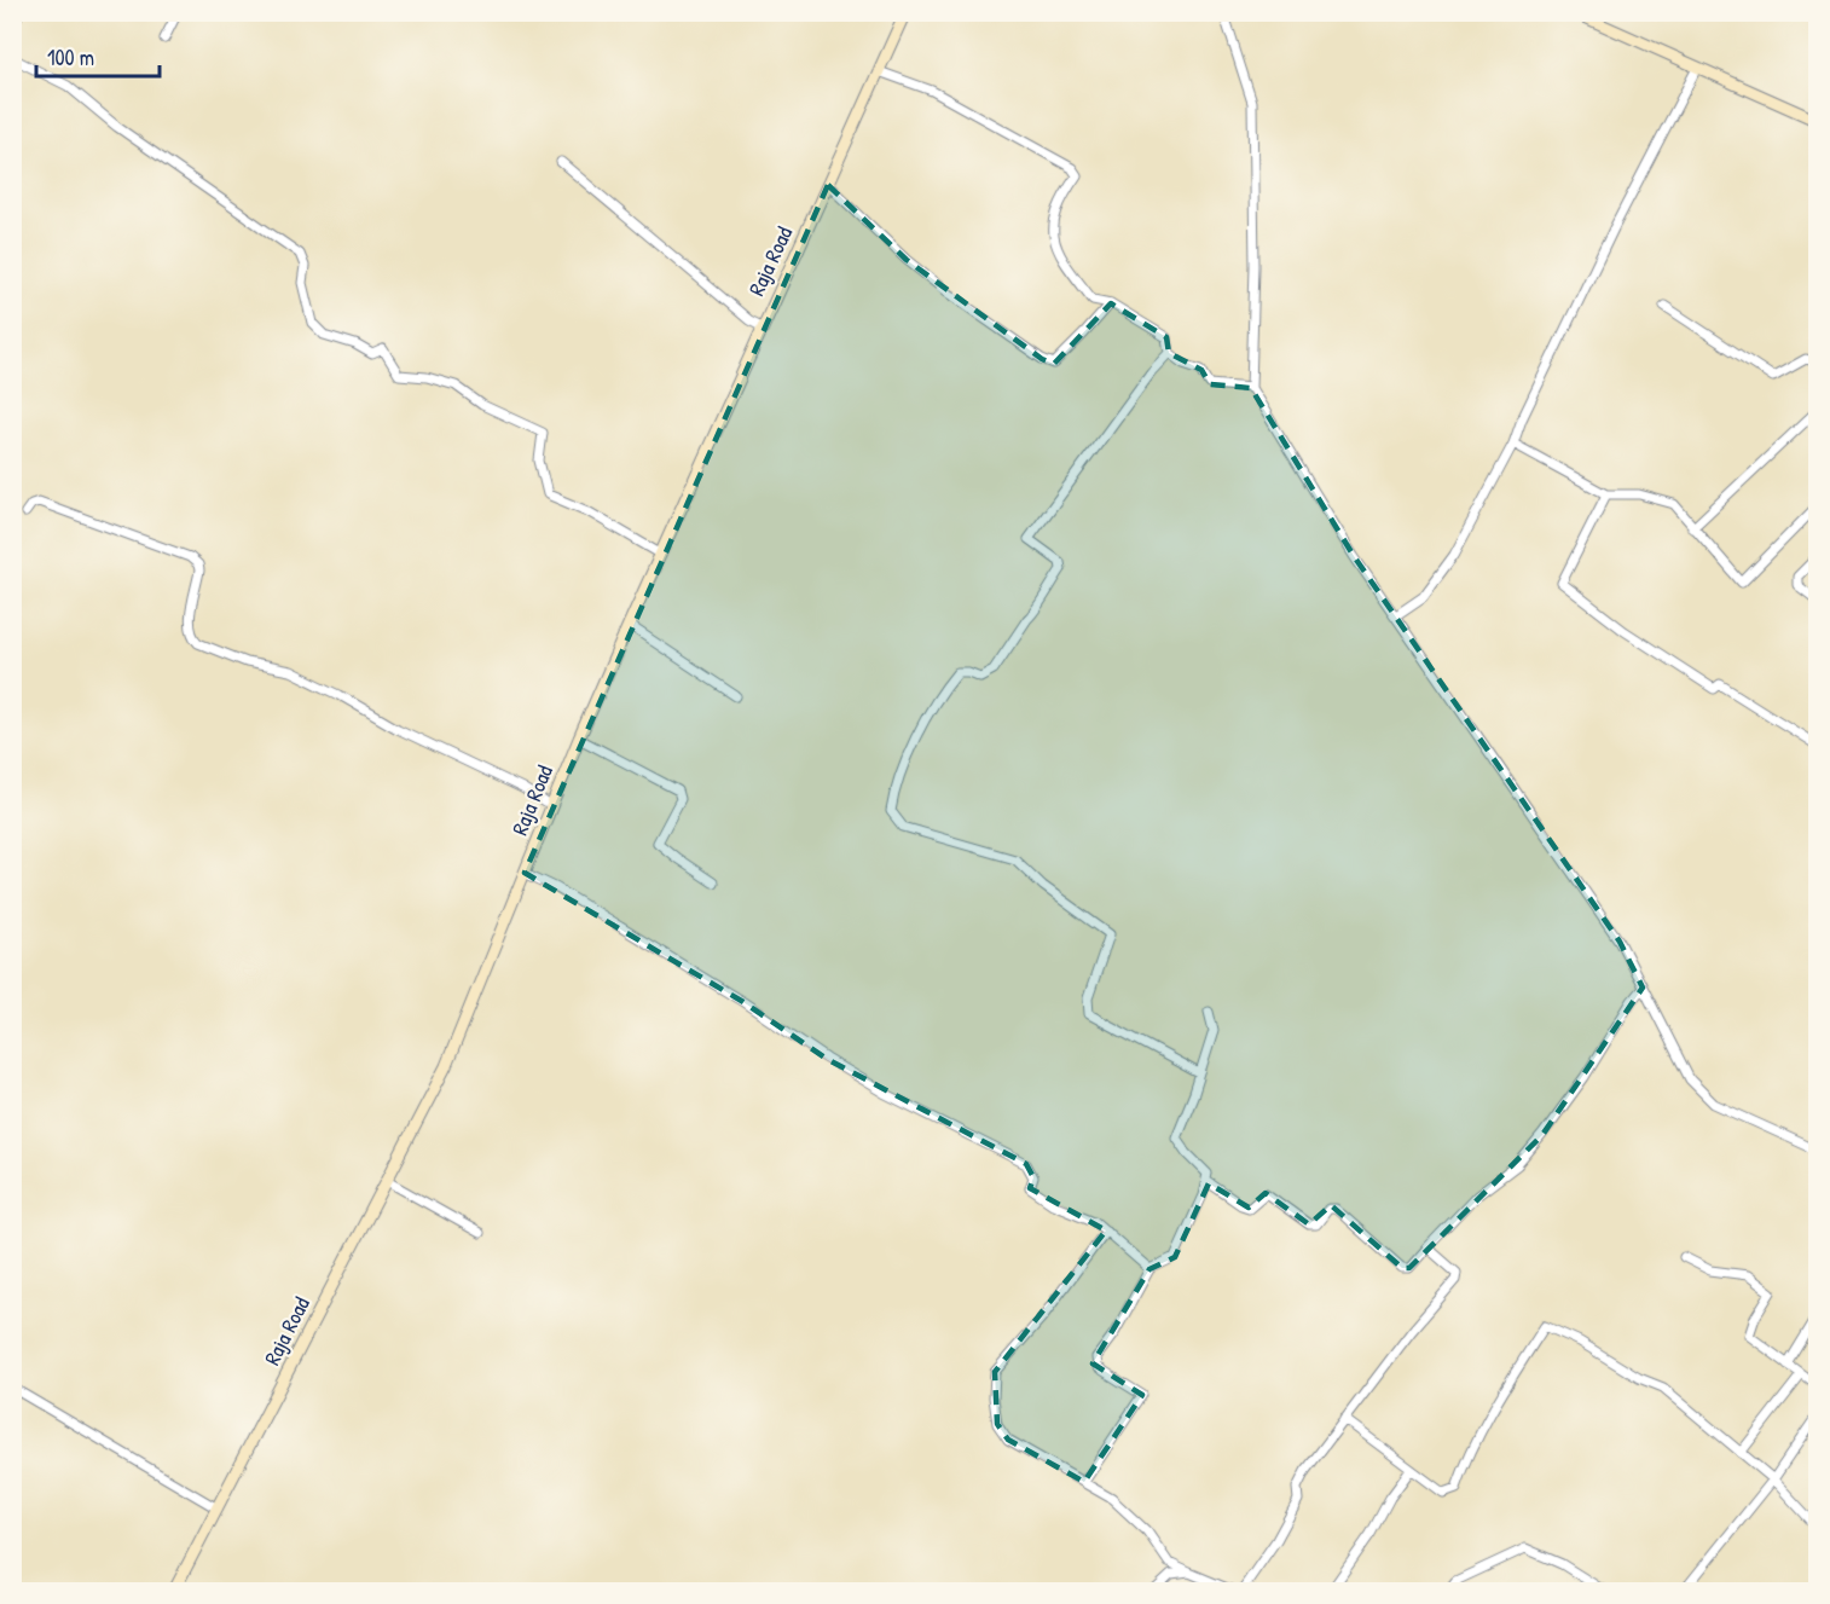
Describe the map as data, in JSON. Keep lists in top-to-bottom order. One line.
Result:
{"streets":{"street":["Raja Road"]},"scale_bar":"100 m"}
